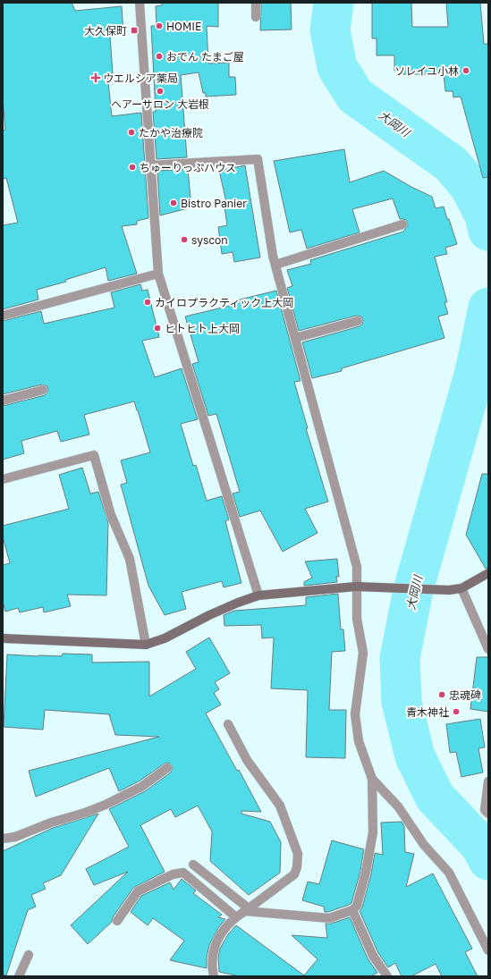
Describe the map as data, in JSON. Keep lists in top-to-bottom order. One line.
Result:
{"water":["大岡川"],"places":{"other":["HOMIE","おでん たまご屋","ソレイユ小林","ヘアーサロン 大岩根","たかや治療院","ちゅーりっぷハウス","Bistro Panier","syscon","カイロプラクティック上大岡","ヒトヒト上大岡","忠魂碑","青木神社"],"transit":["大久保町"],"health":["ウエルシア薬局"]}}
